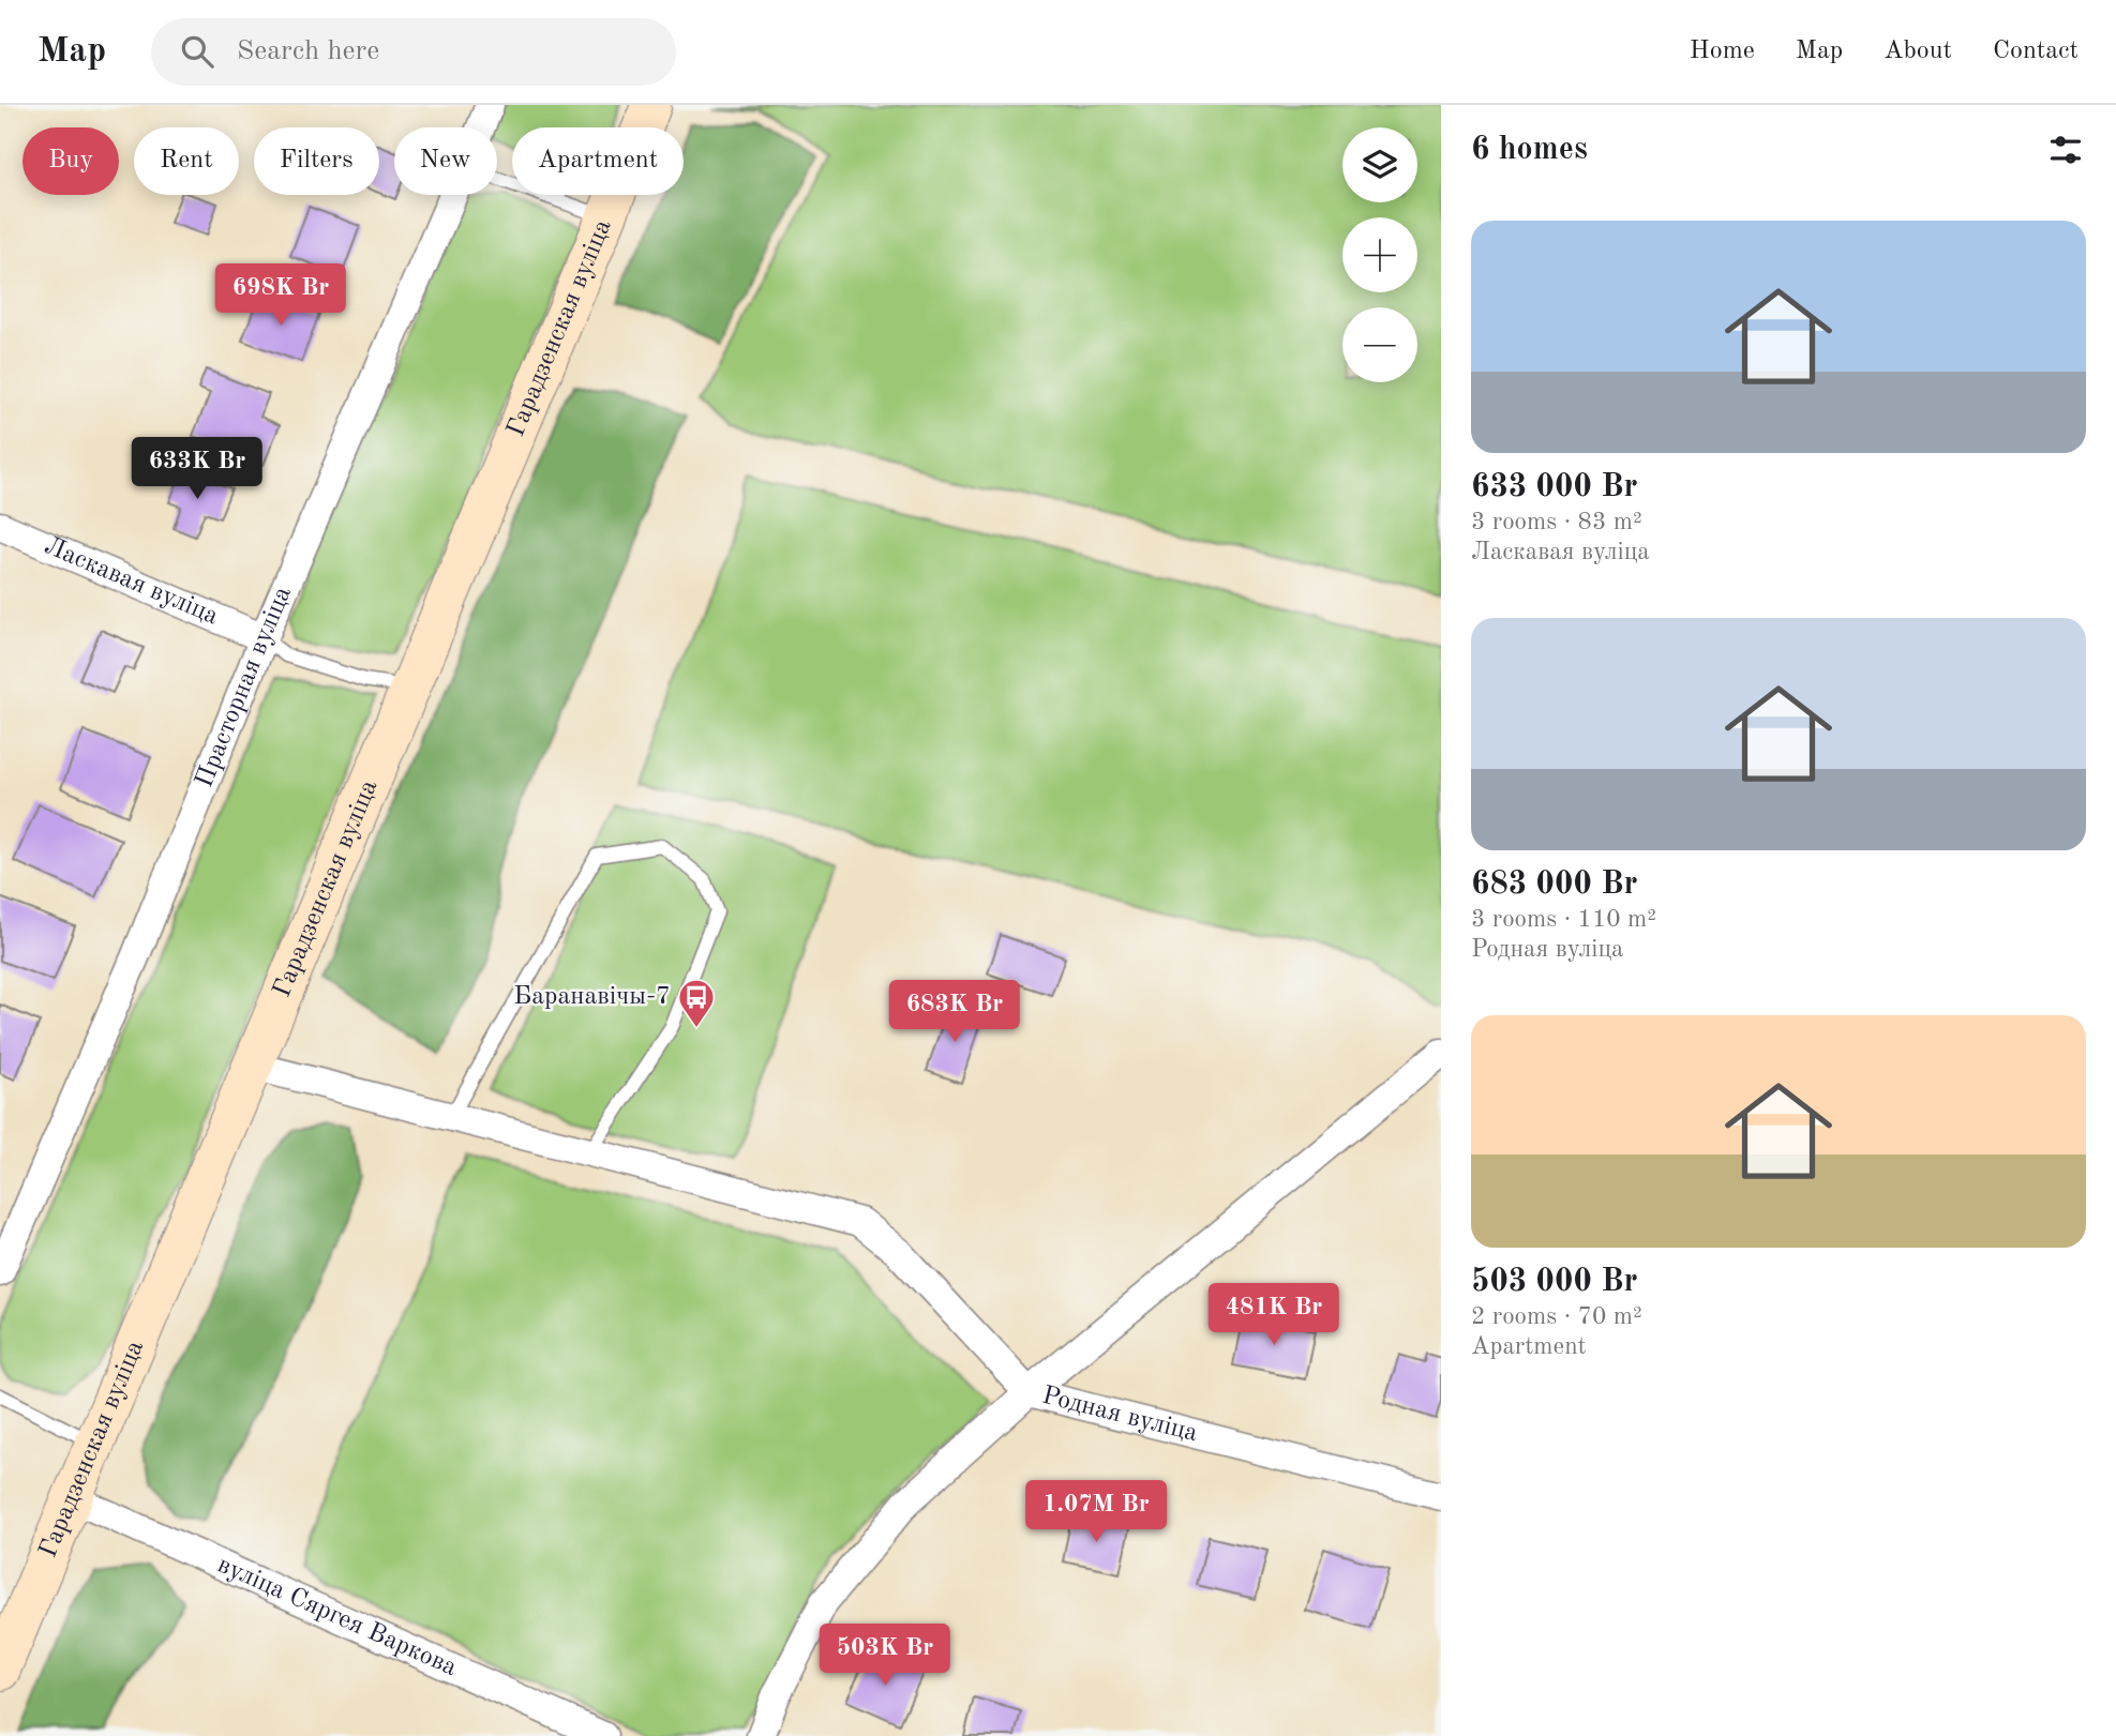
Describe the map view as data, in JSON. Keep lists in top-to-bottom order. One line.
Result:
{"streets":{"main road":["Гарадзенская вуліца"],"street":["Ласкавая вуліца","Прасторная вуліца","Родная вуліца","вуліца Сяргея Варкова"]},"crossings":[["Гарадзенская вуліца","вуліца Сяргея Варкова"],["Ласкавая вуліца","Прасторная вуліца"]],"places":{"bus stop":["Баранавічы-7"]},"page":{"header":"Map","search":"Search here","nav":["Home","Map","About","Contact"],"heading":"6 homes","map_buttons":["+","−"],"chip":["Buy","Rent","Filters","New","Apartment"],"list":[{"name":"633 000 Br","note":"3 rooms · 83 m² · Ласкавая вуліца"},{"name":"683 000 Br","note":"3 rooms · 110 m² · Родная вуліца"},{"name":"503 000 Br","note":"2 rooms · 70 m² · Apartment"}],"price":["698K Br","633K Br","683K Br","481K Br","1.07M Br","503K Br"]}}
